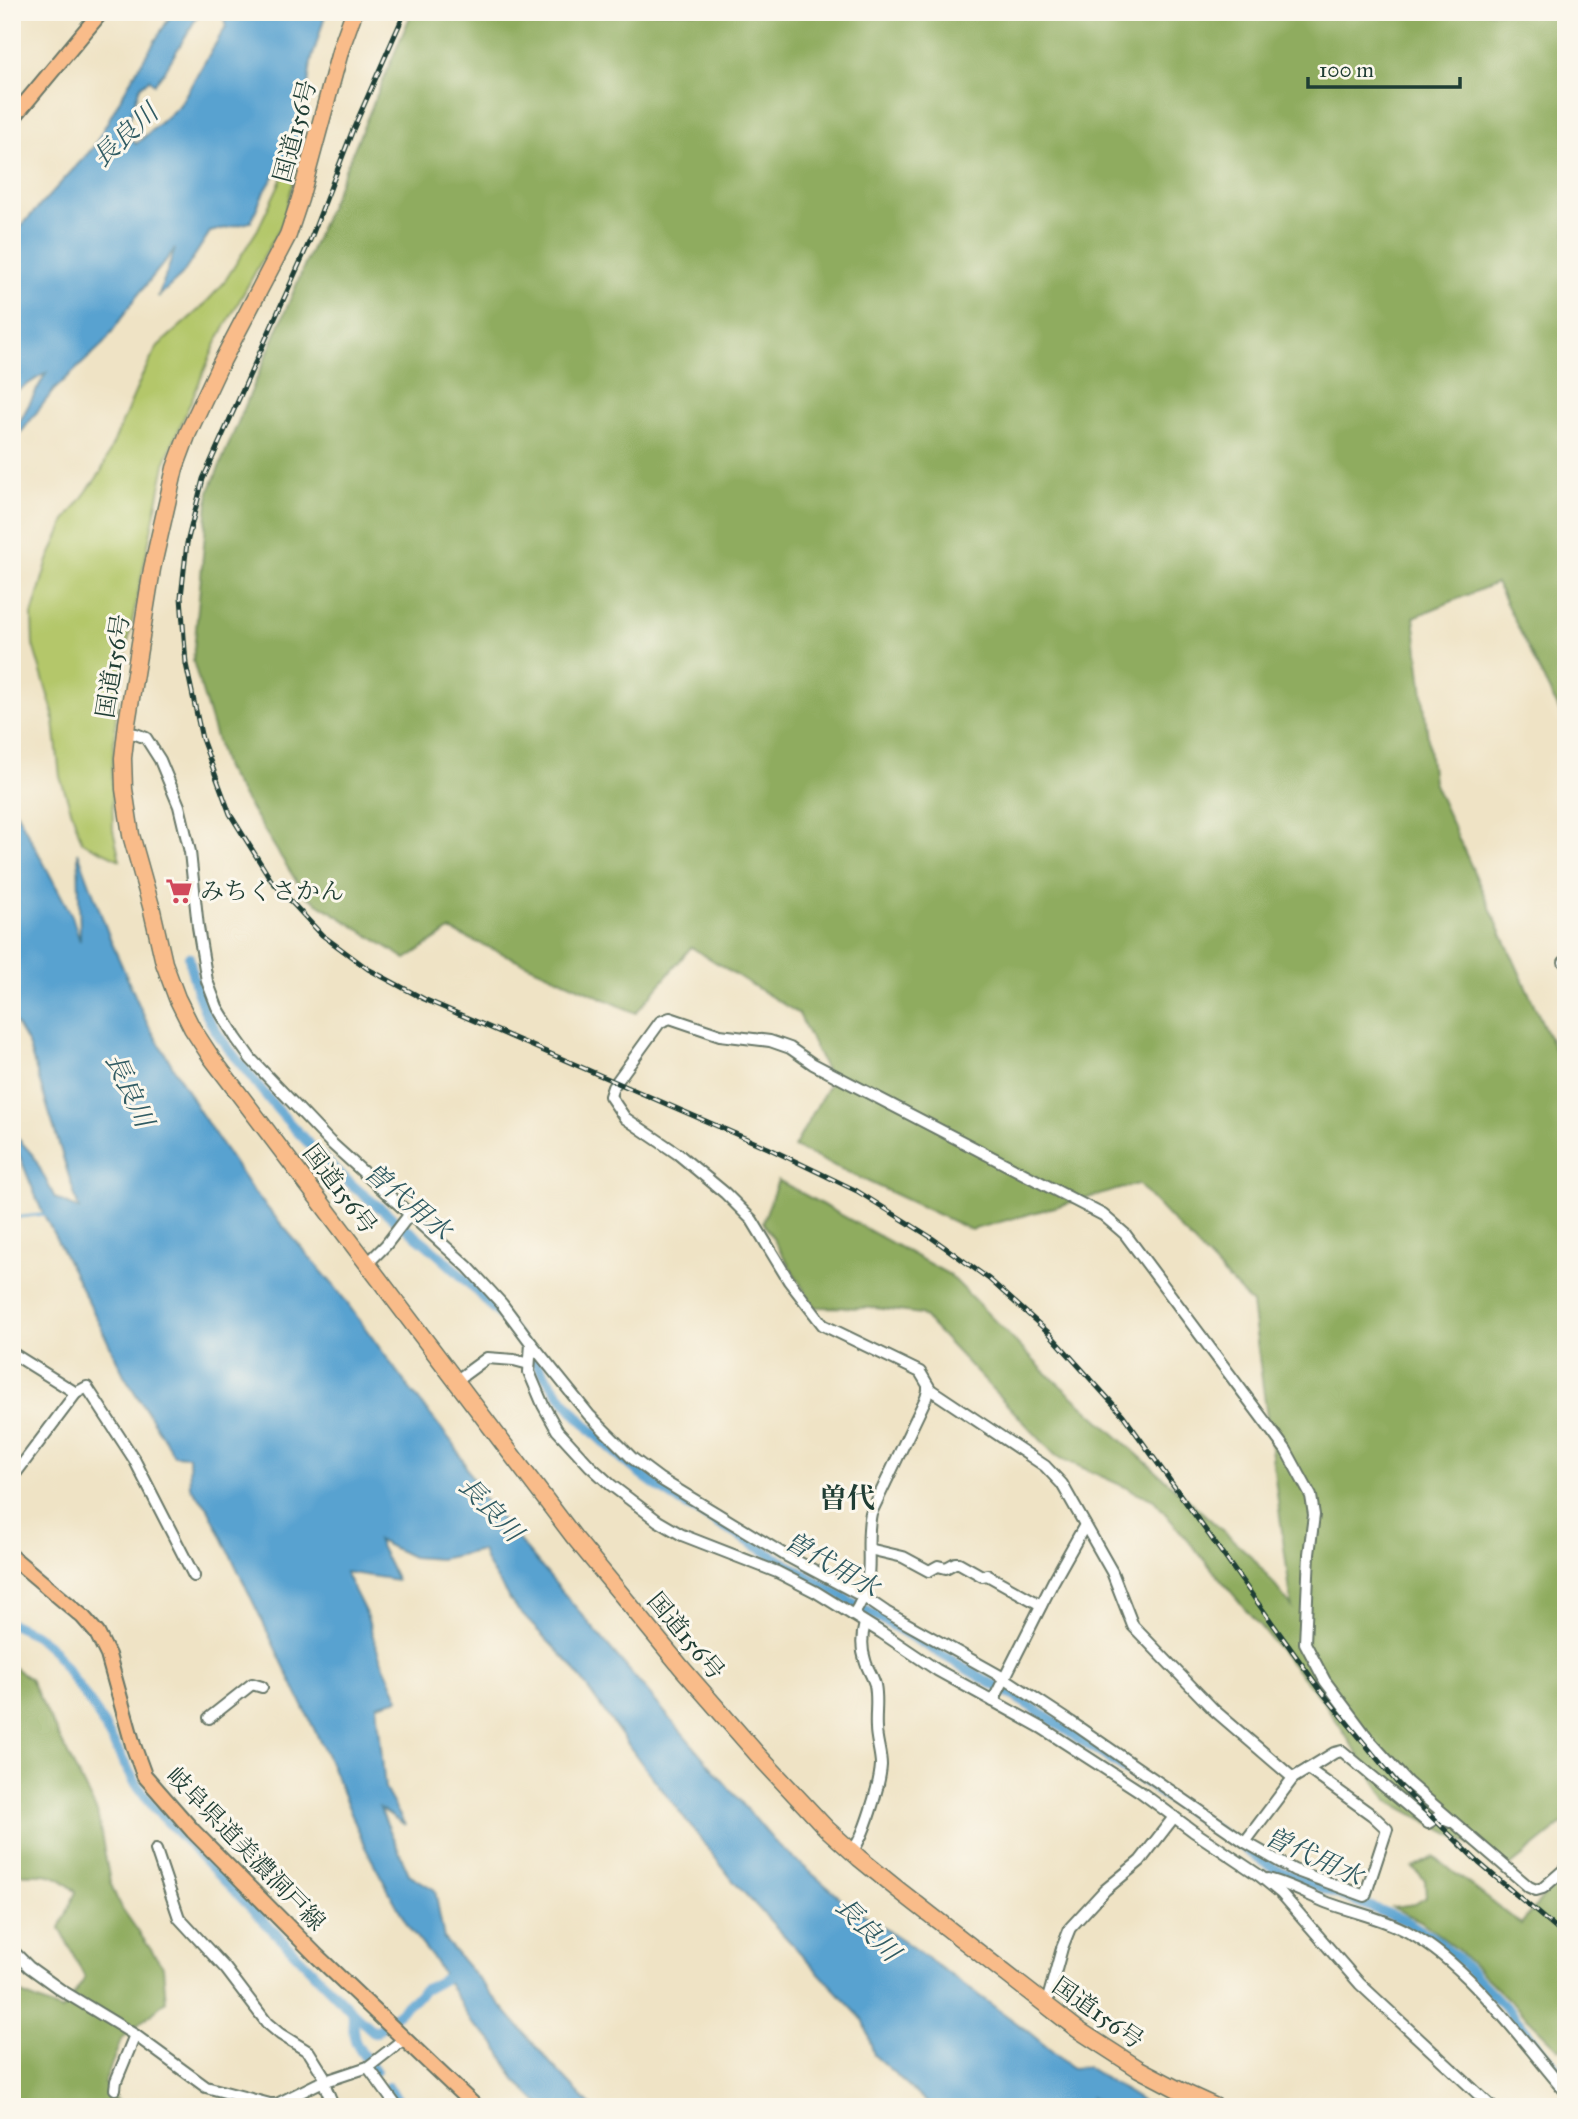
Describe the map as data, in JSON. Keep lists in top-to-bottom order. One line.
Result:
{"streets":{"highway":["国道156号"],"main road":["岐阜県道美濃洞戸線"]},"districts":["曽代"],"water":["長良川","曽代用水"],"places":{"supermarket":["みちくさかん"]},"scale_bar":"100 m"}
